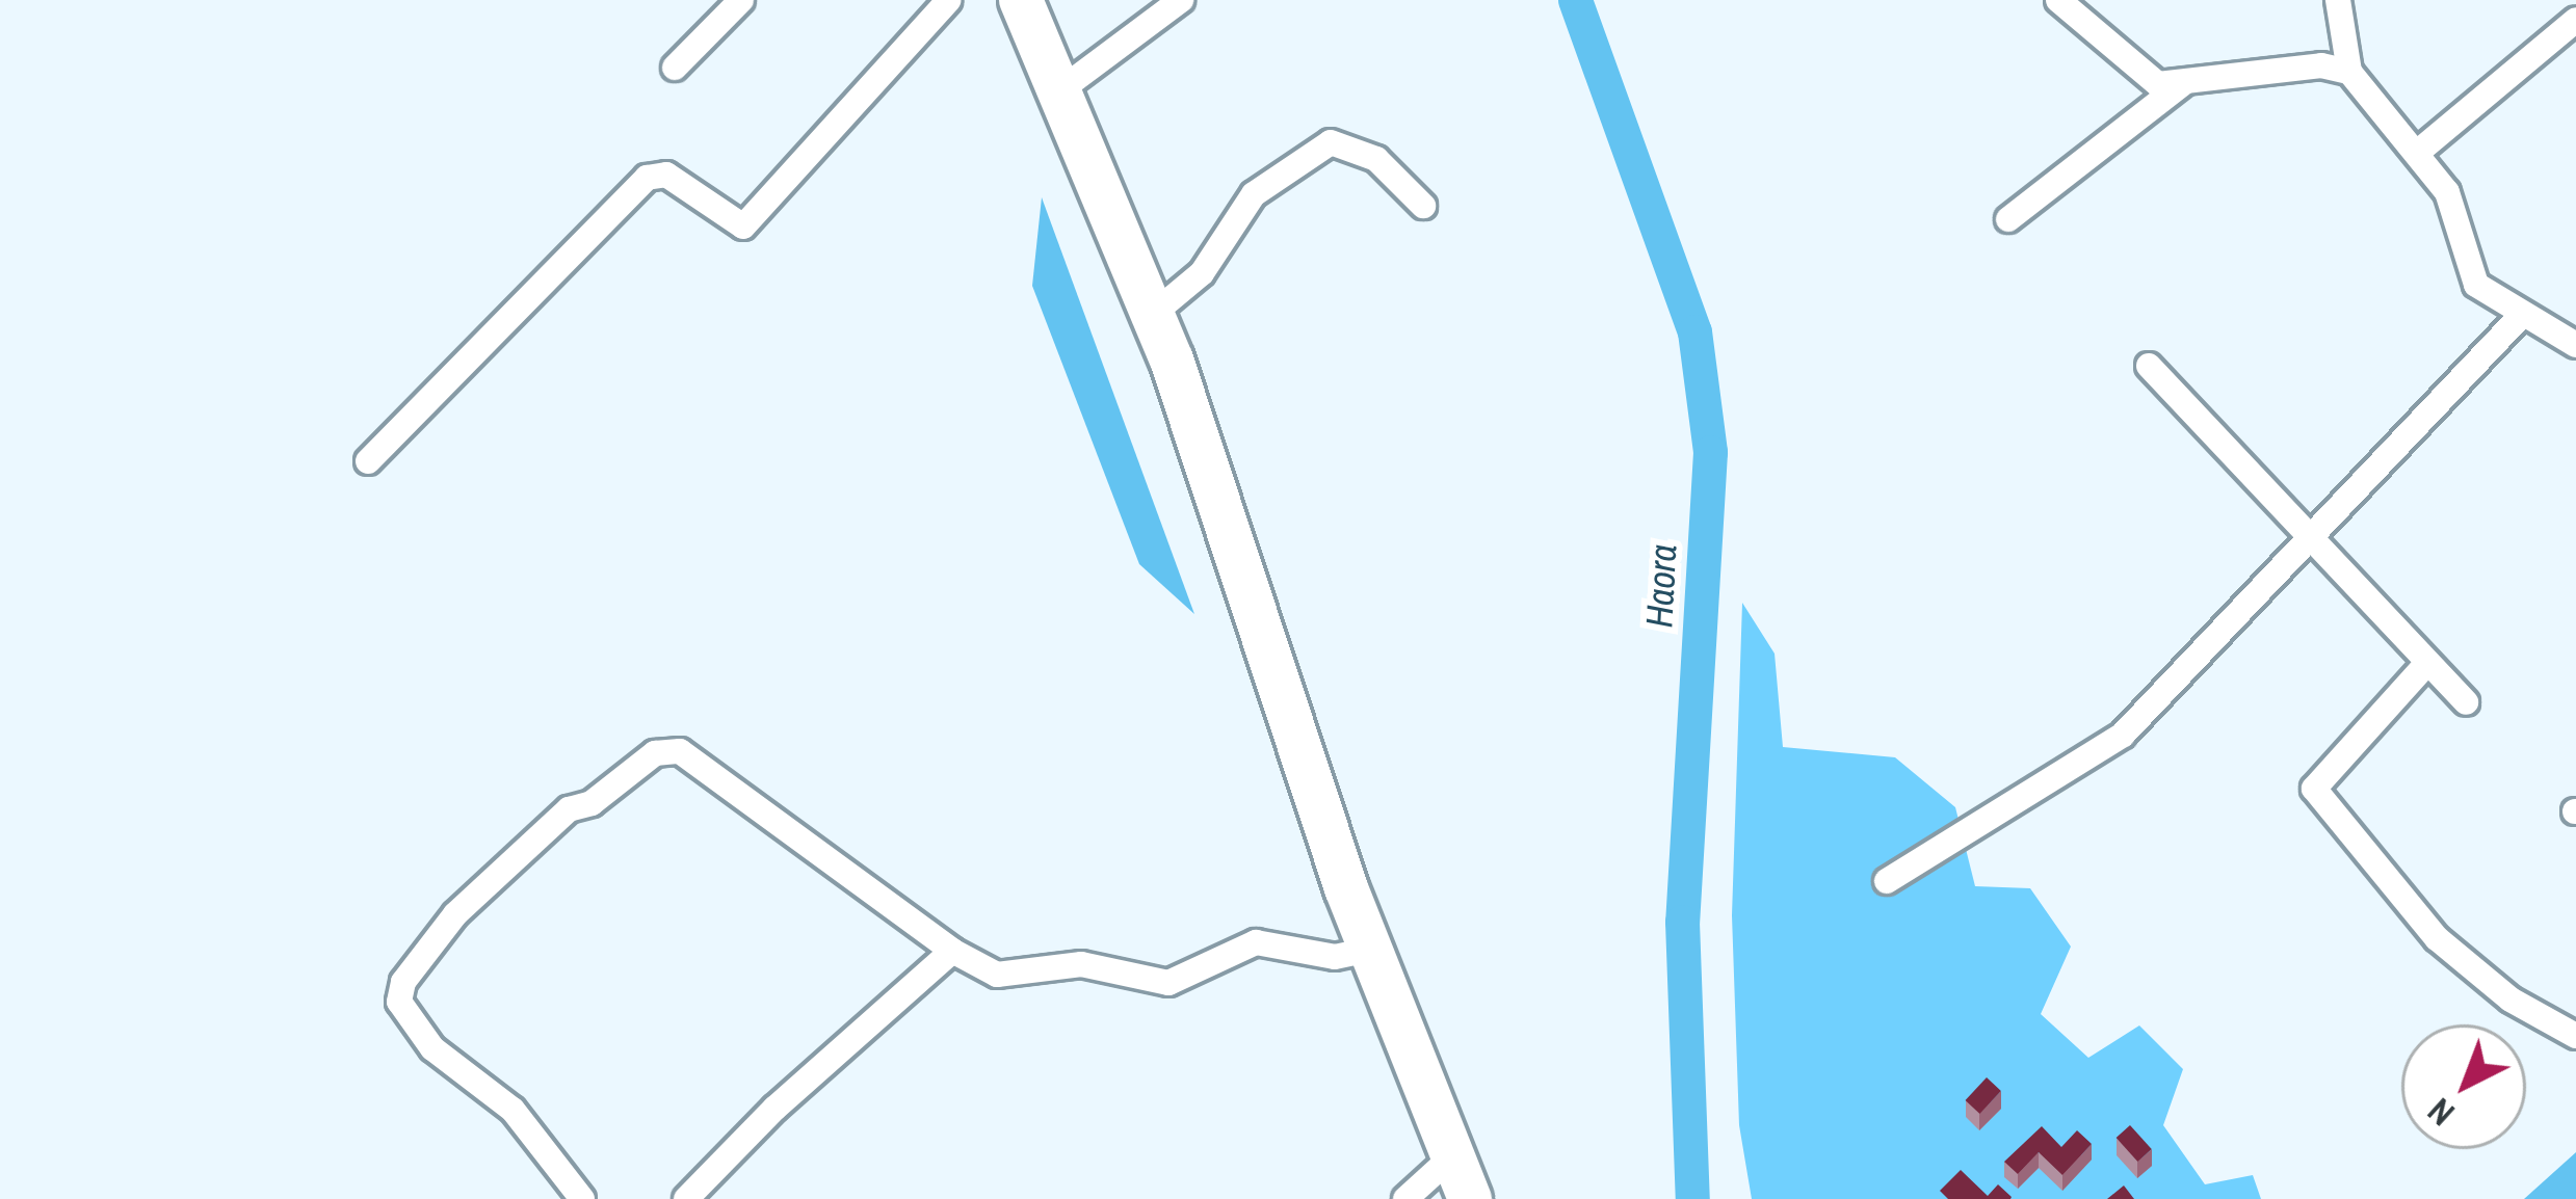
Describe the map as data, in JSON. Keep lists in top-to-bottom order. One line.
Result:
{"water":["Haora"],"north":"bottom left"}
